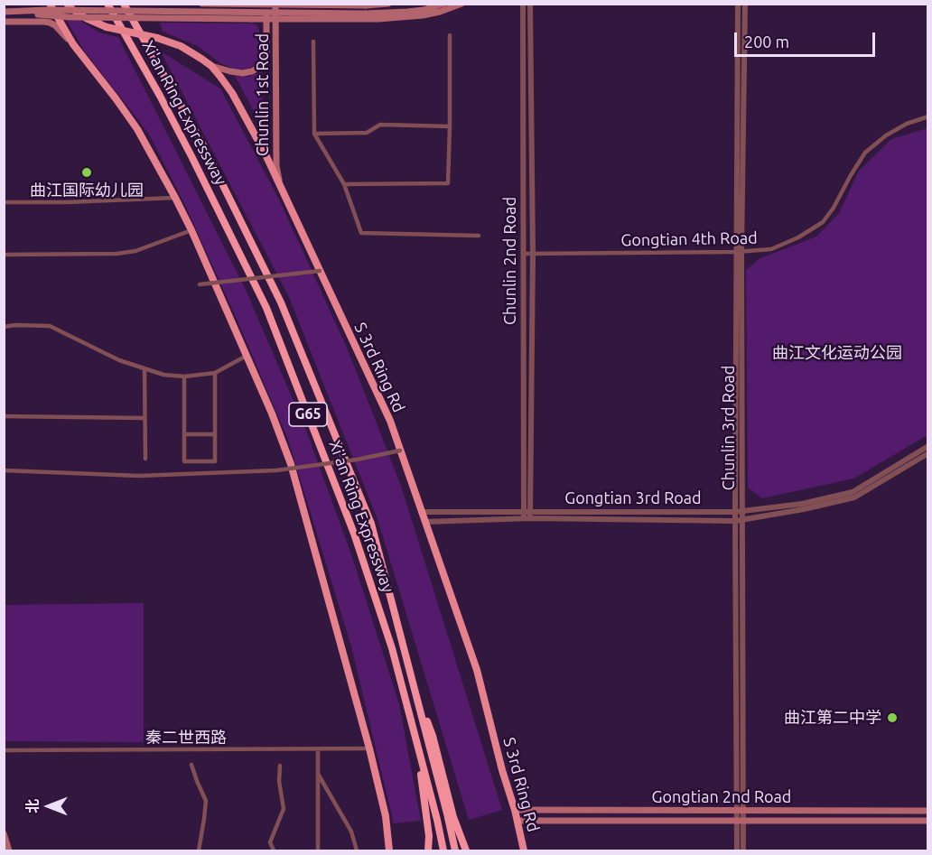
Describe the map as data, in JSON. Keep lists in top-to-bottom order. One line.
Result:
{"streets":{"highway":["Xi'an Ring Expressway","S 3rd Ring Rd","G65"],"main road":["Chunlin 1st Road","Gongtian 2nd Road"],"street":["Gongtian 4th Road","Chunlin 2nd Road","Chunlin 3rd Road","Gongtian 3rd Road","秦二世西路"]},"crossings":[["Chunlin 1st Road","S 3rd Ring Rd"],["Gongtian 4th Road","Chunlin 2nd Road"],["Gongtian 4th Road","Chunlin 3rd Road"],["Chunlin 2nd Road","Gongtian 3rd Road"],["S 3rd Ring Rd","Gongtian 3rd Road"],["S 3rd Ring Rd","Gongtian 2nd Road"],["Chunlin 3rd Road","Gongtian 3rd Road"],["Chunlin 3rd Road","Gongtian 2nd Road"]],"parks":["曲江文化运动公园"],"places":["曲江国际幼儿园","曲江第二中学"],"scale_bar":"200 m","north":"left"}
